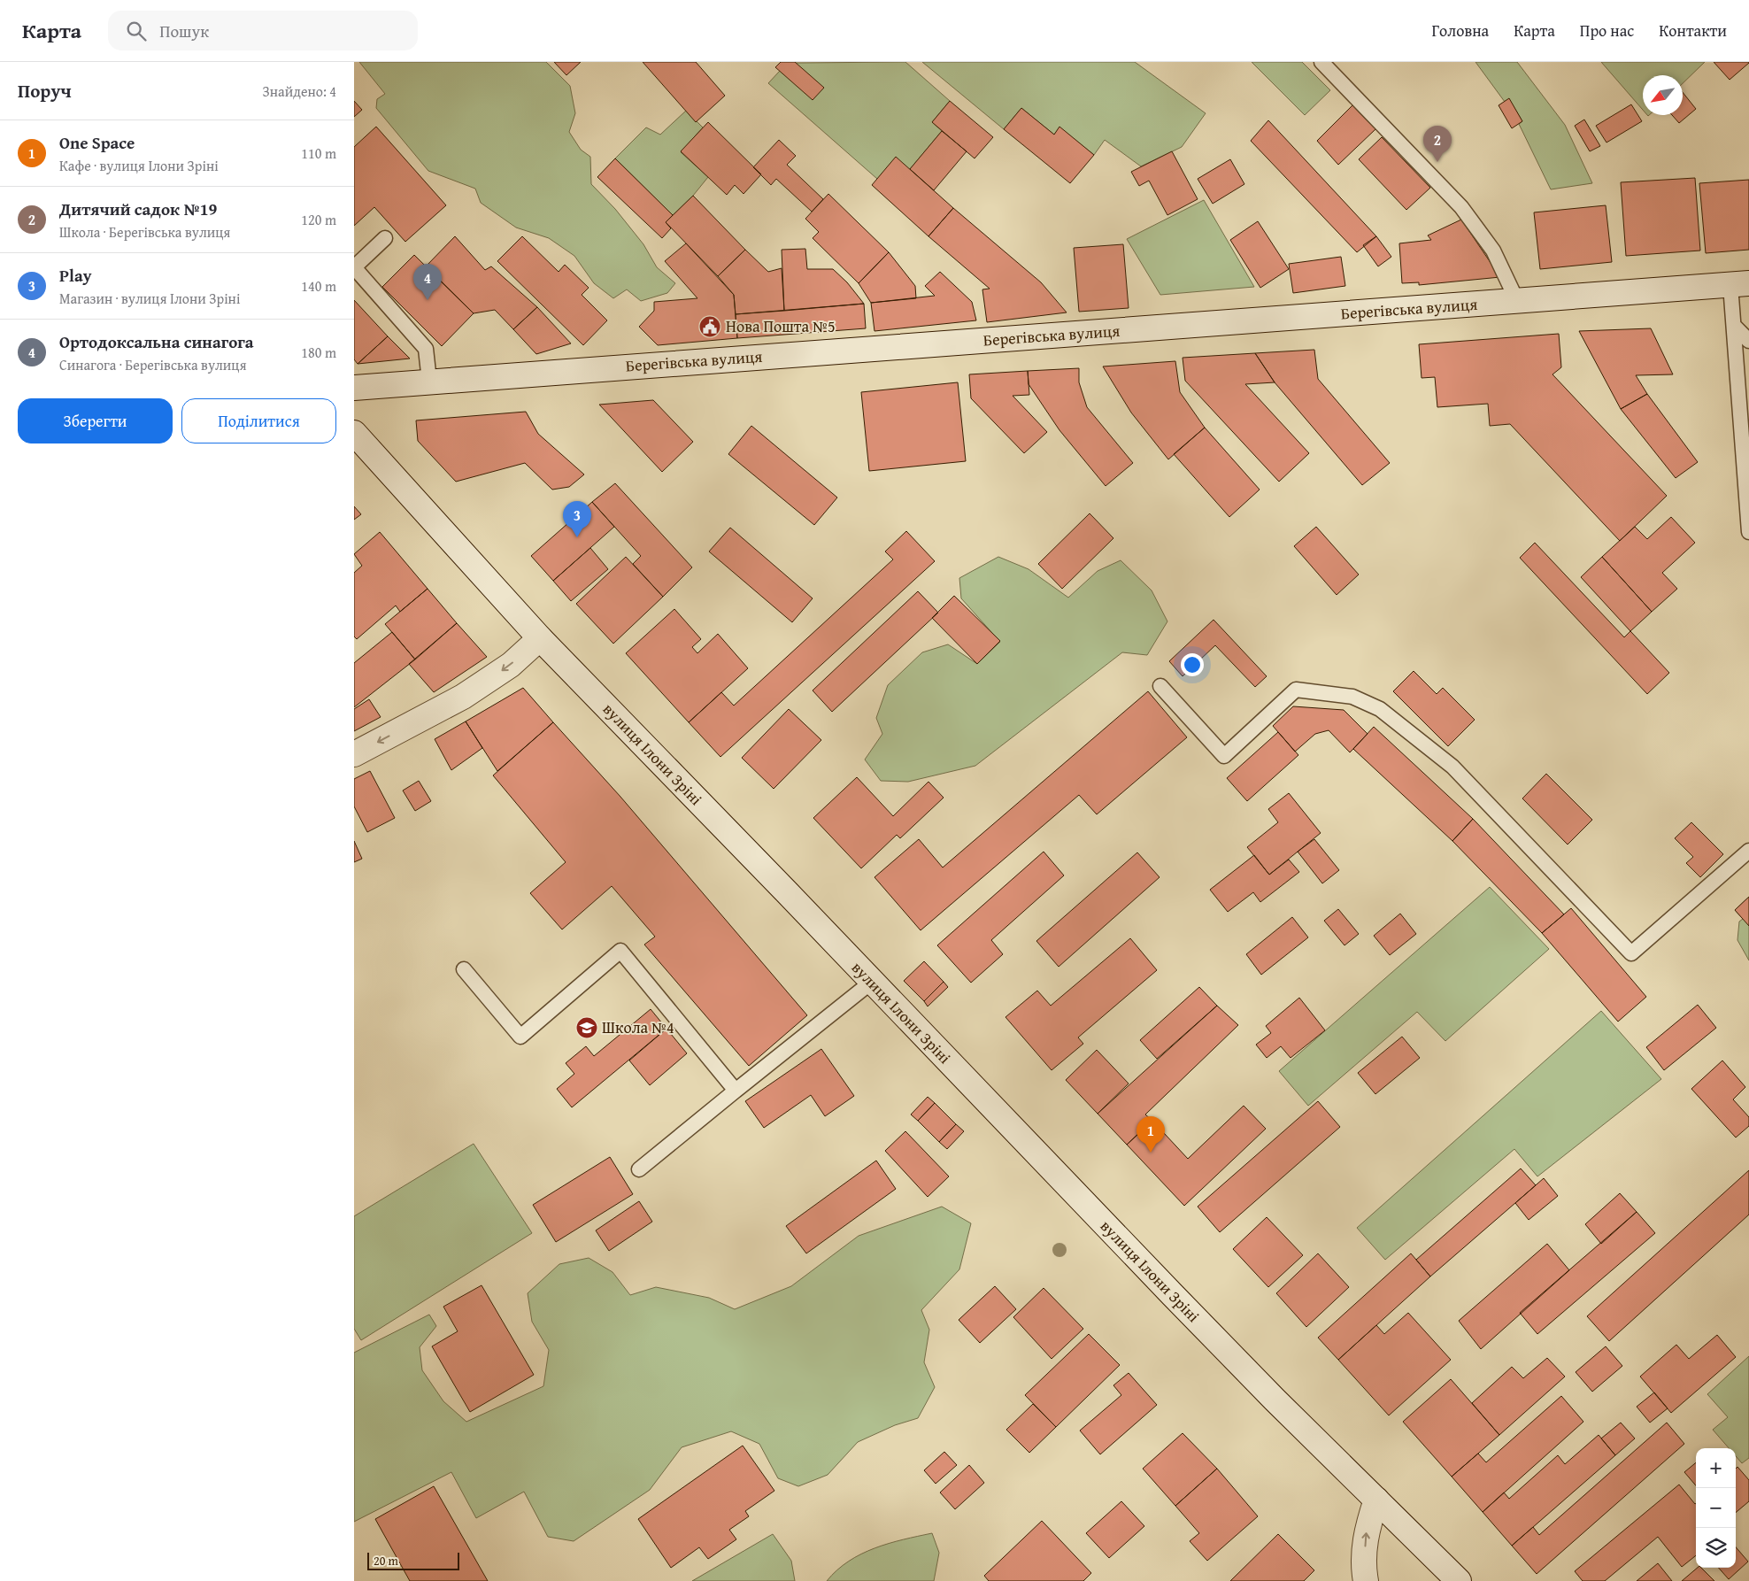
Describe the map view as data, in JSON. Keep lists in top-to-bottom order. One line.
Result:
{"streets":{"main road":["Берегівська вулиця","вулиця Ілони Зріні"]},"places":{"public building":["Нова Пошта №5"],"school or university":["Школа №4"]},"scale_bar":"20 m","north":"bottom left","page":{"header":"Карта","search":"Пошук","nav":["Головна","Карта","Про нас","Контакти"],"heading":["Поруч","Знайдено: 4"],"list":[{"mark":"1","name":"One Space","note":"Кафе · вулиця Ілони Зріні","value":"110 m"},{"mark":"2","name":"Дитячий садок №19","note":"Школа · Берегівська вулиця","value":"120 m"},{"mark":"3","name":"Play","note":"Магазин · вулиця Ілони Зріні","value":"140 m"},{"mark":"4","name":"Ортодоксальна синагога","note":"Синагога · Берегівська вулиця","value":"180 m"}],"pins":["2","4","3","1"],"buttons":["Зберегти","Поділитися"],"map_buttons":["+","−"],"scale":"20 m"}}
